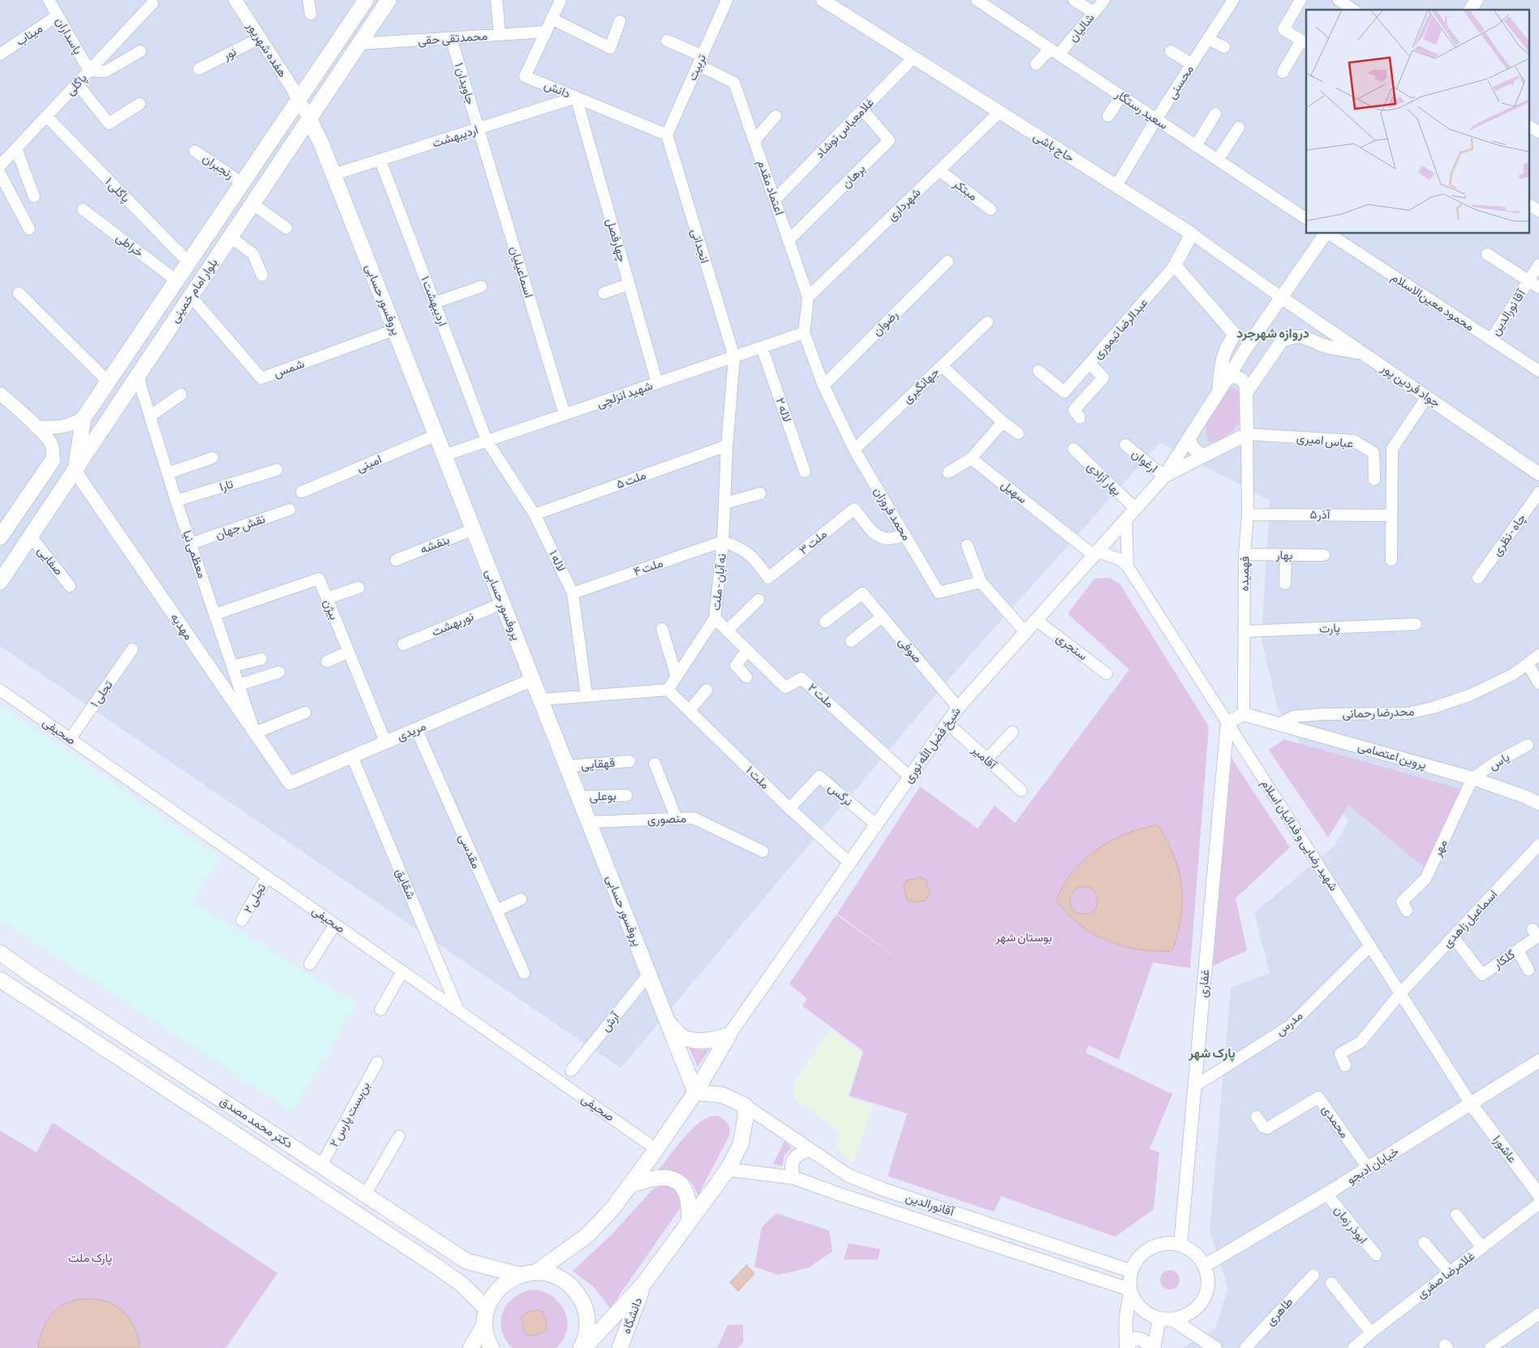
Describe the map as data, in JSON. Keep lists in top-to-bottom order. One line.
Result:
{"streets":{"main road":["بلوار امام خمینی","پروفسور حسابی","دکتر محمد مصدق","دانشگاه"],"street":["شالیان","میناب","پاسداران","محمدتقی حقی","هفده شهریور","نور","تربیت","محسنی","جاویدان ۱","پاگلی","دانش","سعید رستگار","غلامعباس نوشاد","اردیبهشت","حاج باشی","رنجبران","برهان","اعتماد مقدم","پاگلی ۱","مبتکر","شهرداری","چهارفصل","خراطی","انجدانی","اسماعیلیان","اردیبهشت ۱","محمود معین‌الاسلام","آقا نورالدین","رضوان","عبدالرضا تیموری","شمس","جهانگیری","جواد فردین پور","شهید انزلچی","لاله ۲","عباس امیری","ارغوان","امینی","بهار آزادی","ملت ۵","تارا","سهیل","محمد فروزان","آذر۵","نقش جهان","چاه - نظری","ملت ۳","بنفشه","معظمی نیا","بهار","صفایی","لاله ۱","ملت ۴","فهمیده","نه آبان - ملت","بیژن","نوربهشت","مهدیه","پارت","سنجری","صوفی","تجلی ١","ملت ۲","محدرضا رحمانی","صحیفی","مریدی","شیخ فضل الله نوری","پروین اعتصامی","آقامیر","یاس","قهقایی","ملت ۱","نرگس","بوعلی","منصوری","شهید رضایی و فدائیان اسلام","مهر","مقدسی","شقایق","تجلی ۲","اسماعیل زاهدی","گلکار","غفاری","آرش","مدرس","بن‌بست پارس ۲","محمدی","عاشورا","خیابان ادبجو","آقانورالدین","ابوذر زمان","غلامرضا صفری","طاهری"]},"crossings":[["شالیان","سعید رستگار"],["میناب","پاسداران"],["پاسداران","پاگلی"],["محمدتقی حقی","جاویدان ۱"],["محمدتقی حقی","دانش"],["محمدتقی حقی","بلوار امام خمینی"],["هفده شهریور","نور"],["هفده شهریور","بلوار امام خمینی"],["هفده شهریور","پروفسور حسابی"],["تربیت","دانش"],["تربیت","اعتماد مقدم"],["تربیت","انجدانی"],["محسنی","سعید رستگار"],["محسنی","حاج باشی"],["جاویدان ۱","اردیبهشت"],["جاویدان ۱","اسماعیلیان"],["پاگلی","پاگلی ۱"],["دانش","اردیبهشت"],["دانش","چهارفصل"],["دانش","انجدانی"],["غلامعباس نوشاد","حاج باشی"],["غلامعباس نوشاد","برهان"],["غلامعباس نوشاد","اعتماد مقدم"],["اردیبهشت","چهارفصل"],["اردیبهشت","اسماعیلیان"],["اردیبهشت","پروفسور حسابی"],["اردیبهشت","اردیبهشت ۱"],["حاج باشی","شهرداری"],["حاج باشی","عبدالرضا تیموری"],["حاج باشی","جواد فردین پور"],["رنجبران","بلوار امام خمینی"],["برهان","اعتماد مقدم"],["اعتماد مقدم","شهرداری"],["اعتماد مقدم","شهید انزلچی"],["اعتماد مقدم","محمد فروزان"],["پاگلی ۱","بلوار امام خمینی"],["مبتکر","شهرداری"],["چهارفصل","شهید انزلچی"],["خراطی","بلوار امام خمینی"],["انجدانی","شهید انزلچی"],["انجدانی","نه آبان - ملت"],["اسماعیلیان","شهید انزلچی"],["بلوار امام خمینی","پروفسور حسابی"],["بلوار امام خمینی","شمس"],["بلوار امام خمینی","معظمی نیا"],["بلوار امام خمینی","صفایی"],["بلوار امام خمینی","مهدیه"],["پروفسور حسابی","شمس"],["پروفسور حسابی","شهید انزلچی"],["پروفسور حسابی","امینی"],["پروفسور حسابی","بنفشه"],["پروفسور حسابی","نوربهشت"],["پروفسور حسابی","مریدی"],["پروفسور حسابی","قهقایی"],["پروفسور حسابی","بوعلی"],["پروفسور حسابی","منصوری"],["پروفسور حسابی","آرش"],["اردیبهشت ۱","شهید انزلچی"],["اردیبهشت ۱","لاله ۱"],["محمود معین‌الاسلام","آقا نورالدین"],["رضوان","محمد فروزان"],["جهانگیری","محمد فروزان"],["شهید انزلچی","لاله ۲"],["شهید انزلچی","محمد فروزان"],["شهید انزلچی","لاله ۱"],["شهید انزلچی","نه آبان - ملت"],["عباس امیری","فهمیده"],["عباس امیری","شیخ فضل الله نوری"],["ارغوان","شیخ فضل الله نوری"],["بهار آزادی","شیخ فضل الله نوری"],["ملت ۵","لاله ۱"],["ملت ۵","نه آبان - ملت"],["تارا","معظمی نیا"],["سهیل","شیخ فضل الله نوری"],["سهیل","شهید رضایی و فدائیان اسلام"],["محمد فروزان","ملت ۳"],["آذر۵","فهمیده"],["نقش جهان","معظمی نیا"],["ملت ۳","ملت ۴"],["ملت ۳","نه آبان - ملت"],["معظمی نیا","بیژن"],["معظمی نیا","مهدیه"],["بهار","فهمیده"],["لاله ۱","ملت ۴"],["ملت ۴","نه آبان - ملت"],["فهمیده","پارت"],["فهمیده","شیخ فضل الله نوری"],["فهمیده","پروین اعتصامی"],["نه آبان - ملت","ملت ۲"],["نه آبان - ملت","ملت ۱"],["بیژن","مریدی"],["مهدیه","مریدی"],["سنجری","شیخ فضل الله نوری"],["صوفی","شیخ فضل الله نوری"],["تجلی ١","صحیفی"],["ملت ۲","شیخ فضل الله نوری"],["محدرضا رحمانی","پروین اعتصامی"],["صحیفی","شقایق"],["صحیفی","تجلی ۲"],["مریدی","مقدسی"],["مریدی","شقایق"],["شیخ فضل الله نوری","آقامیر"],["شیخ فضل الله نوری","ملت ۱"],["شیخ فضل الله نوری","نرگس"],["شیخ فضل الله نوری","شهید رضایی و فدائیان اسلام"],["پروین اعتصامی","یاس"],["پروین اعتصامی","مهر"],["یاس","مهر"],["ملت ۱","نرگس"],["شهید رضایی و فدائیان اسلام","اسماعیل زاهدی"],["شهید رضایی و فدائیان اسلام","غفاری"],["شهید رضایی و فدائیان اسلام","مدرس"],["شهید رضایی و فدائیان اسلام","عاشورا"],["شهید رضایی و فدائیان اسلام","خیابان ادبجو"],["اسماعیل زاهدی","گلکار"],["غفاری","مدرس"],["غفاری","خیابان ادبجو"],["غفاری","آقانورالدین"],["بن‌بست پارس ۲","دکتر محمد مصدق"],["محمدی","خیابان ادبجو"],["عاشورا","خیابان ادبجو"],["خیابان ادبجو","آقانورالدین"],["خیابان ادبجو","ابوذر زمان"]],"districts":["دروازه شهرجرد","پارک شهر"],"parks":["بوستان شهر","پارک ملت"]}
